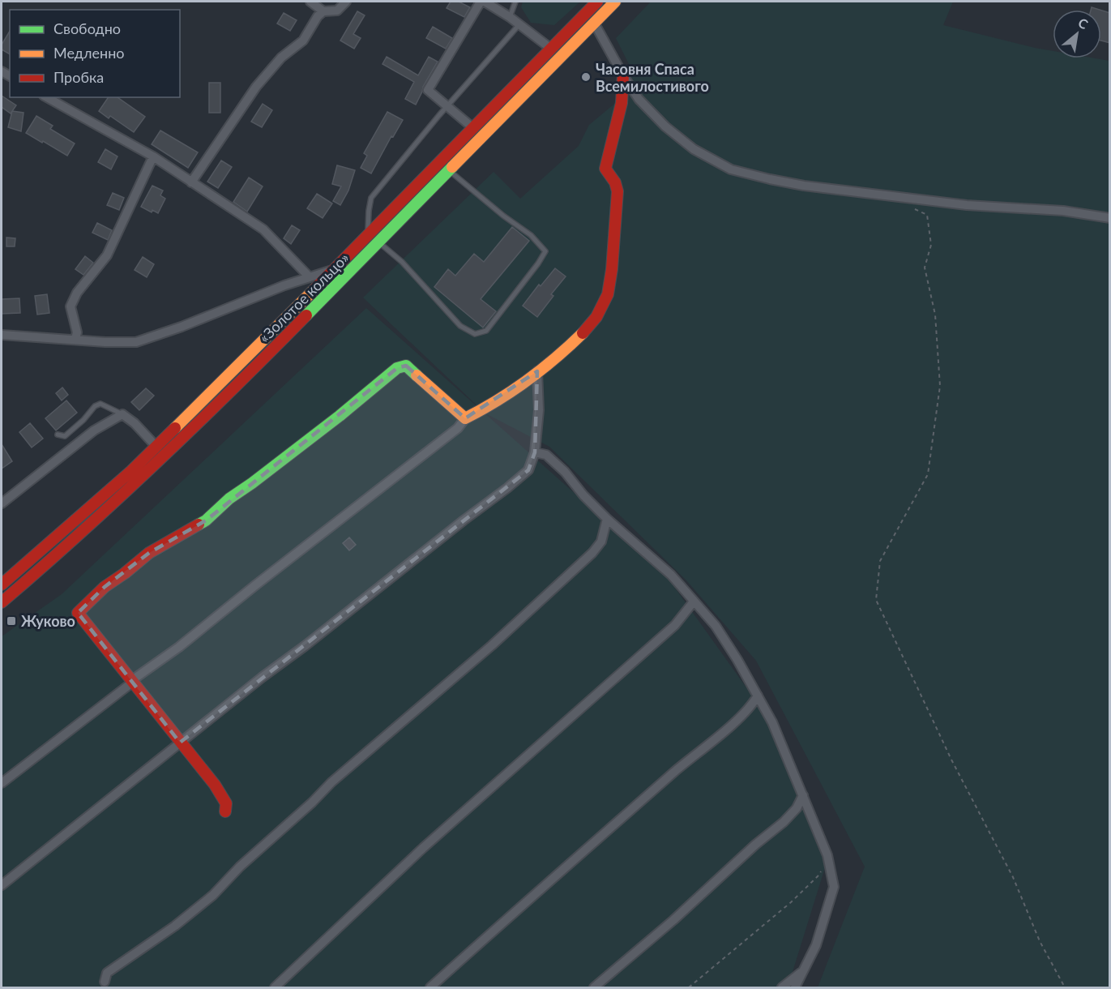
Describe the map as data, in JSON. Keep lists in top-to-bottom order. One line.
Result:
{"streets":{"main road":["«Золотое кольцо»"]},"places":{"other":["Часовня Спаса Всемилостивого"],"transit":["Жуково"]},"legend":["Свободно","Медленно","Пробка"],"north":"top right"}
